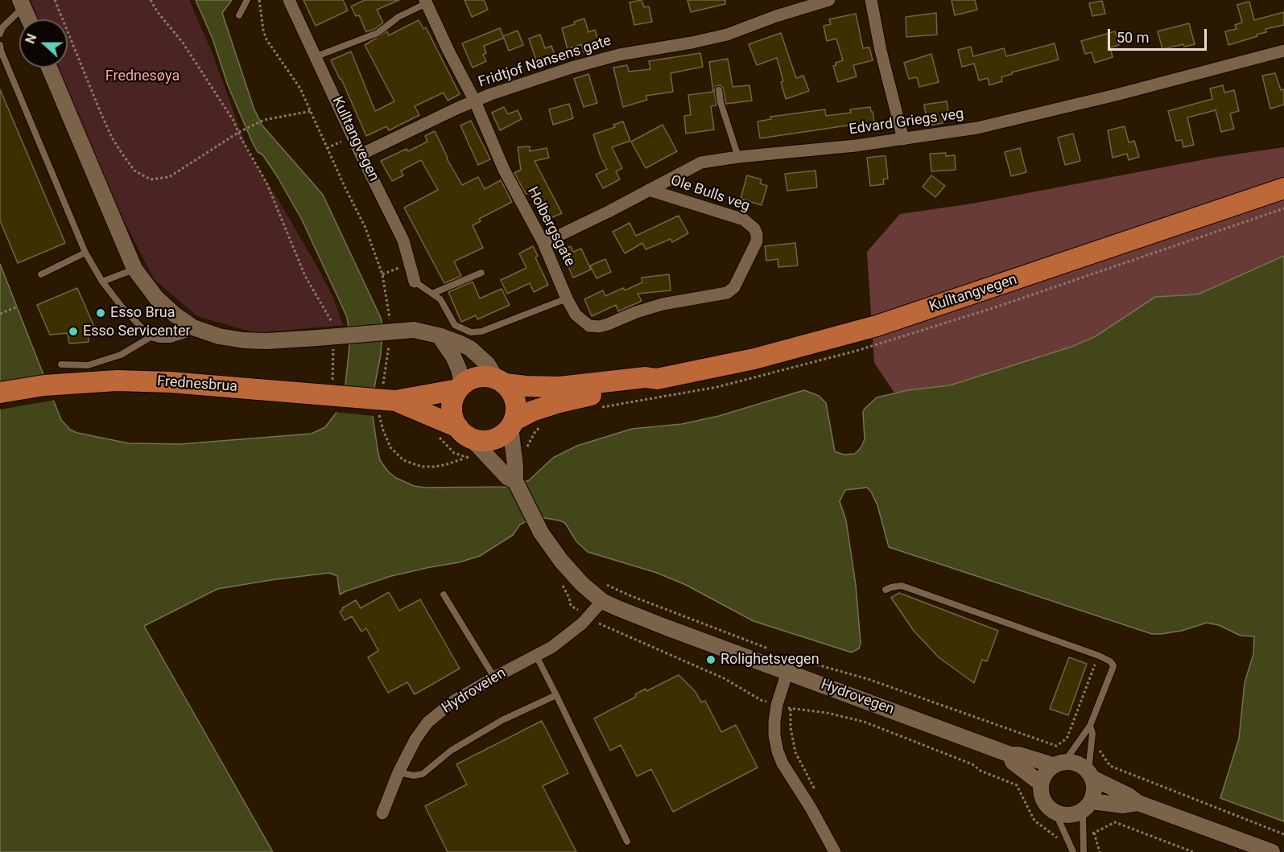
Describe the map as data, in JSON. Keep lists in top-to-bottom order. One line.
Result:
{"streets":{"highway":["Kulltangvegen","Frednesbrua"],"street":["Fridtjof Nansens gate","Edvard Griegs veg","Ole Bulls veg","Holbergsgate","Hydroveien","Hydrovegen"]},"crossings":[["Fridtjof Nansens gate","Kulltangvegen"],["Fridtjof Nansens gate","Holbergsgate"],["Edvard Griegs veg","Ole Bulls veg"],["Edvard Griegs veg","Holbergsgate"],["Ole Bulls veg","Holbergsgate"],["Hydroveien","Hydrovegen"]],"parks":["Frednesøya"],"places":["Esso Brua","Esso Servicenter","Rolighetsvegen"],"scale_bar":"50 m","north":"left"}
